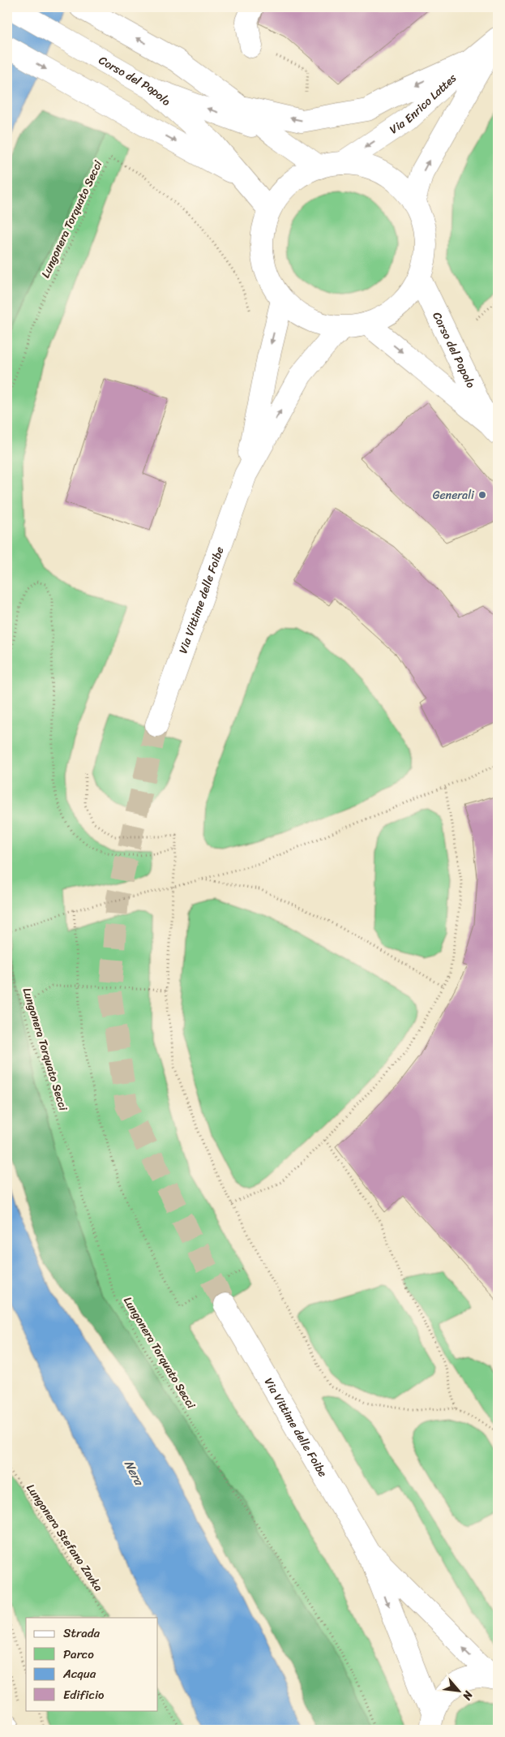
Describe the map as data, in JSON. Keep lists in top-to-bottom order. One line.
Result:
{"streets":{"street":["Corso del Popolo","Via Enrico Lattes","Via Vittime delle Foibe"],"path":["Lungonera Torquato Secci","Lungonera Stefano Zavka"]},"water":["Nera"],"places":["Generali"],"legend":["Strada","Parco","Acqua","Edificio"],"north":"bottom right"}
